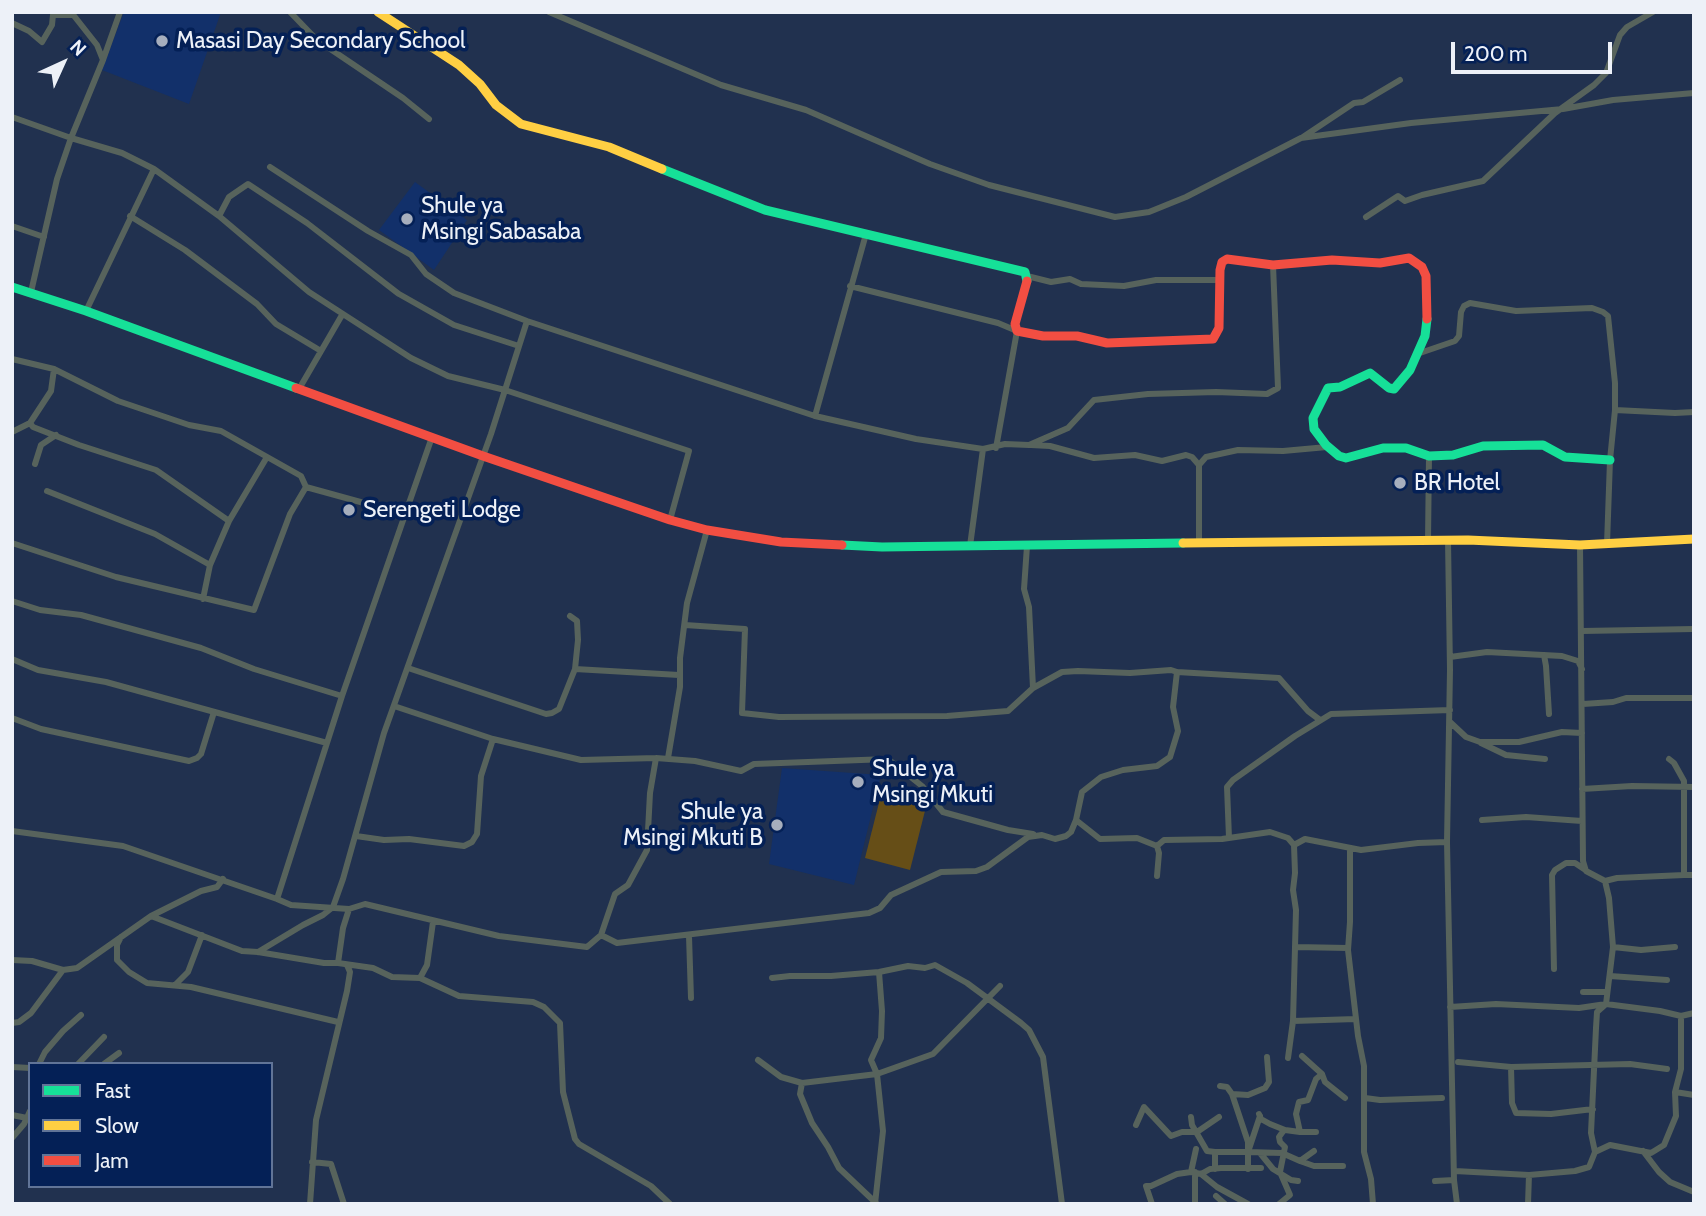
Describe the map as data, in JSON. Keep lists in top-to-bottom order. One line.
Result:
{"places":["Masasi Day Secondary School","Shule ya Msingi Sabasaba","BR Hotel","Serengeti Lodge","Shule ya Msingi Mkuti","Shule ya Msingi Mkuti B"],"legend":["Fast","Slow","Jam"],"scale_bar":"200 m","north":"top right"}
